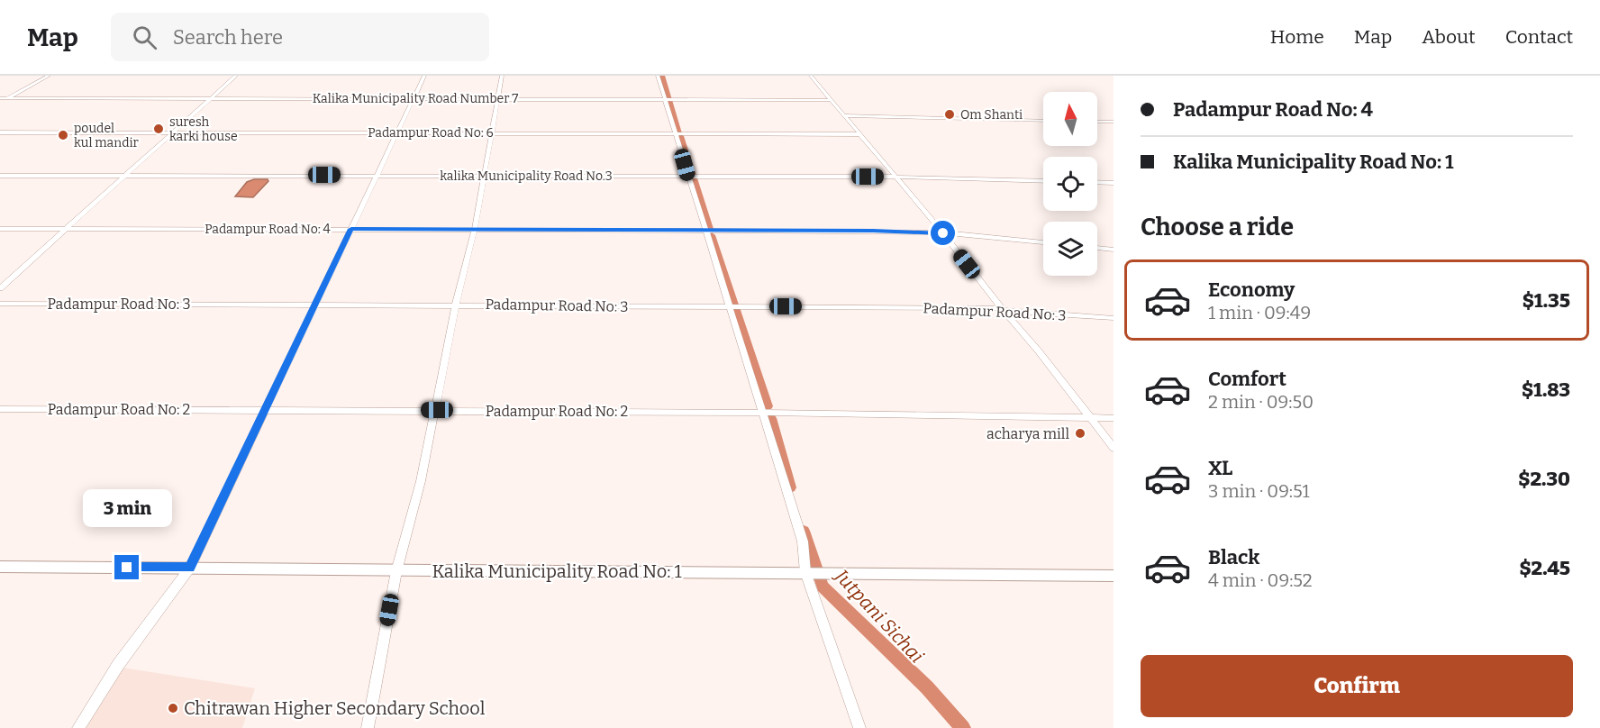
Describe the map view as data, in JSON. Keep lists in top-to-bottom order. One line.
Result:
{"streets":{"street":["Kalika Municipality Road Number 7","Padampur Road No: 6","kalika Municipality Road No.3","Padampur Road No: 4","Padampur Road No: 3","Padampur Road No: 2","Kalika Municipality Road No: 1"]},"water":["Jutpani Sichai"],"places":["Om Shanti","suresh karki house","poudel kul mandir","acharya mill","Chitrawan Higher Secondary School"],"north":"top","page":{"header":"Map","search":"Search here","nav":["Home","Map","About","Contact"],"banner":["Padampur Road No: 4","Kalika Municipality Road No: 1"],"heading":"Choose a ride","list":[{"name":"Economy","note":"1 min · 09:49","value":"$1.35"},{"name":"Comfort","note":"2 min · 09:50","value":"$1.83"},{"name":"XL","note":"3 min · 09:51","value":"$2.30"},{"name":"Black","note":"4 min · 09:52","value":"$2.45"}],"bubble":"3 min","buttons":"Confirm"}}
